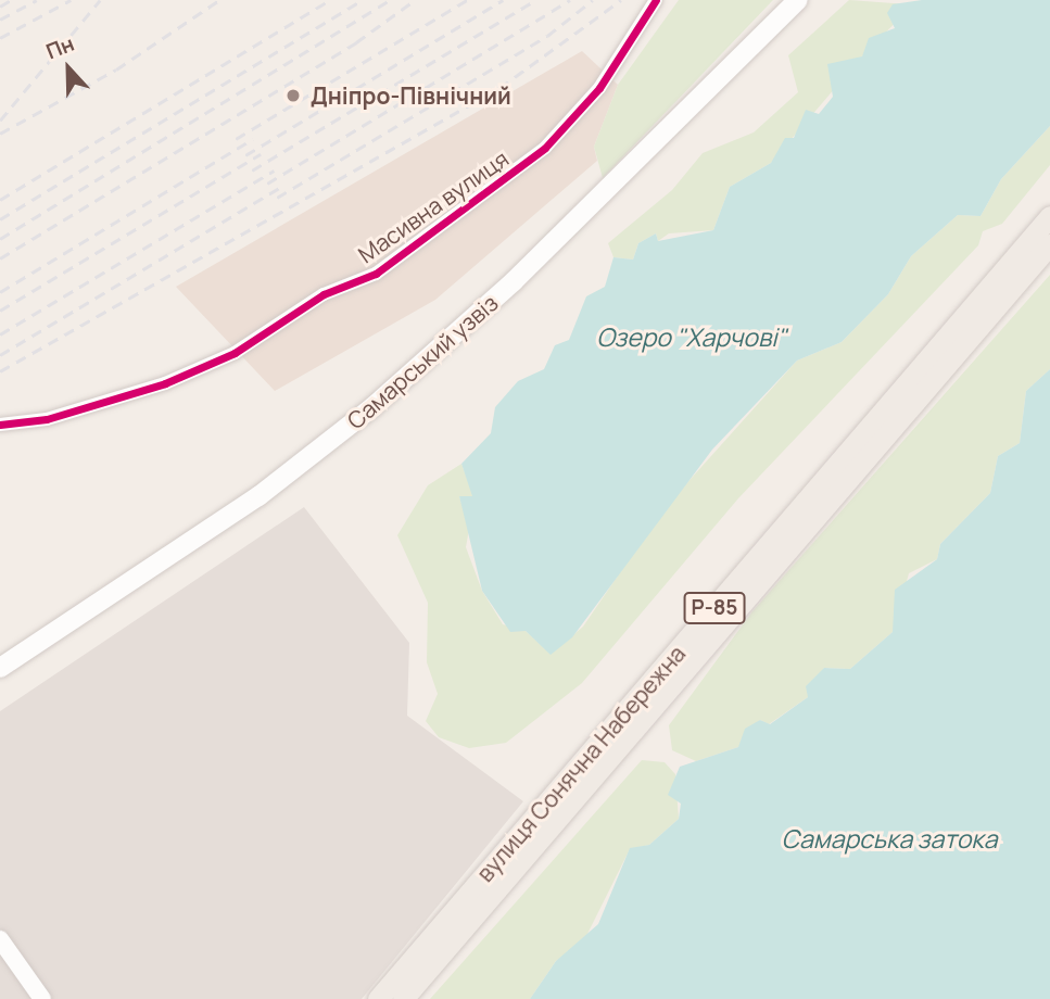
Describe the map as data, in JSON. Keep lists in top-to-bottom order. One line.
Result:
{"streets":{"main road":["Самарський узвіз","Р-85","вулиця Сонячна Набережна"],"street":["Масивна вулиця"]},"water":["Озеро \"Харчові\"","Самарська затока"],"places":["Дніпро-Північний"],"north":"top"}
